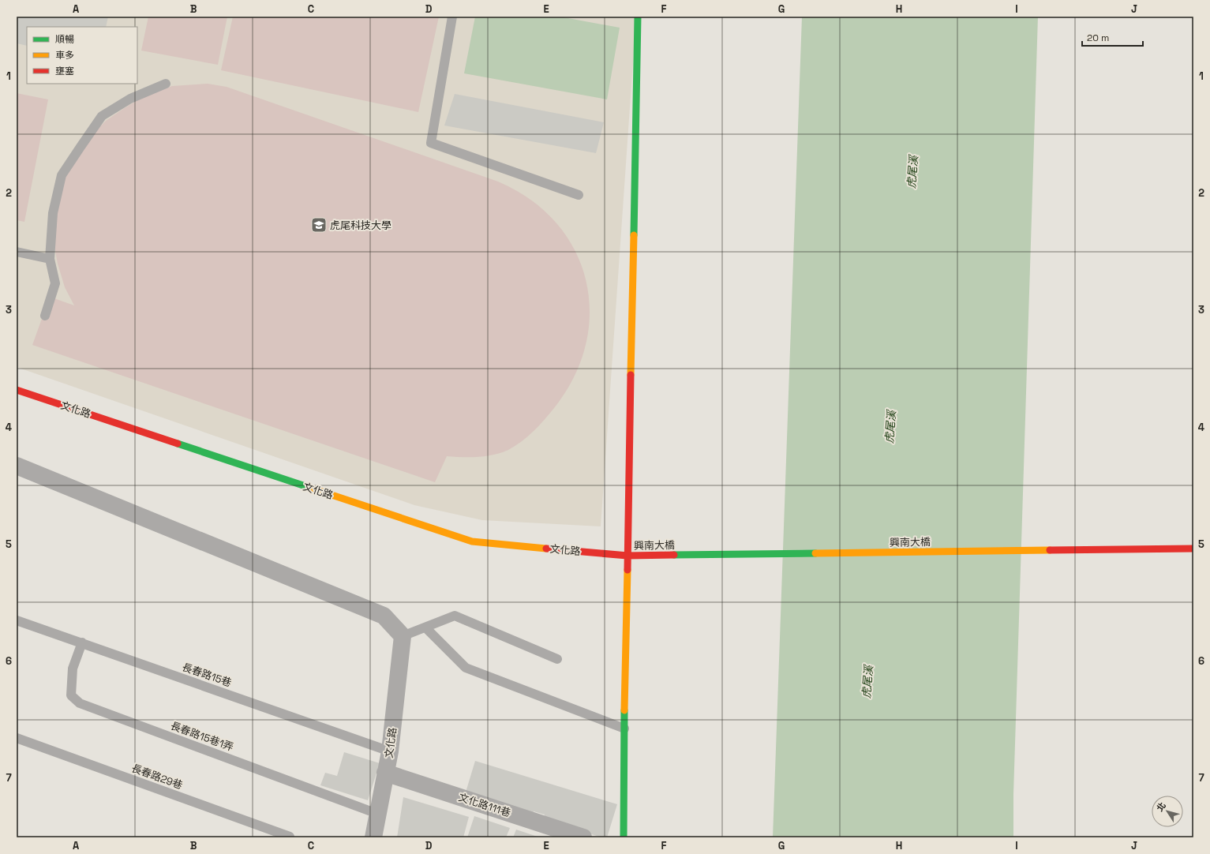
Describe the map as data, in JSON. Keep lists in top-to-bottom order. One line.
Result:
{"streets":{"street":["文化路","興南大橋","文化路111巷"],"lane":["長春路15巷","長春路15巷1弄","長春路29巷"]},"crossings":[["文化路","興南大橋"],["文化路","長春路15巷"],["文化路","長春路15巷1弄"],["文化路","文化路111巷"],["長春路15巷","長春路15巷1弄"]],"water":["虎尾溪"],"places":{"school or university":["虎尾科技大學"]},"legend":["順暢","車多","壅塞"],"scale_bar":"20 m","north":"top left","grid":{"columns":["A","B","C","D","E","F","G","H","I","J"],"rows":["1","2","3","4","5","6","7"]}}
